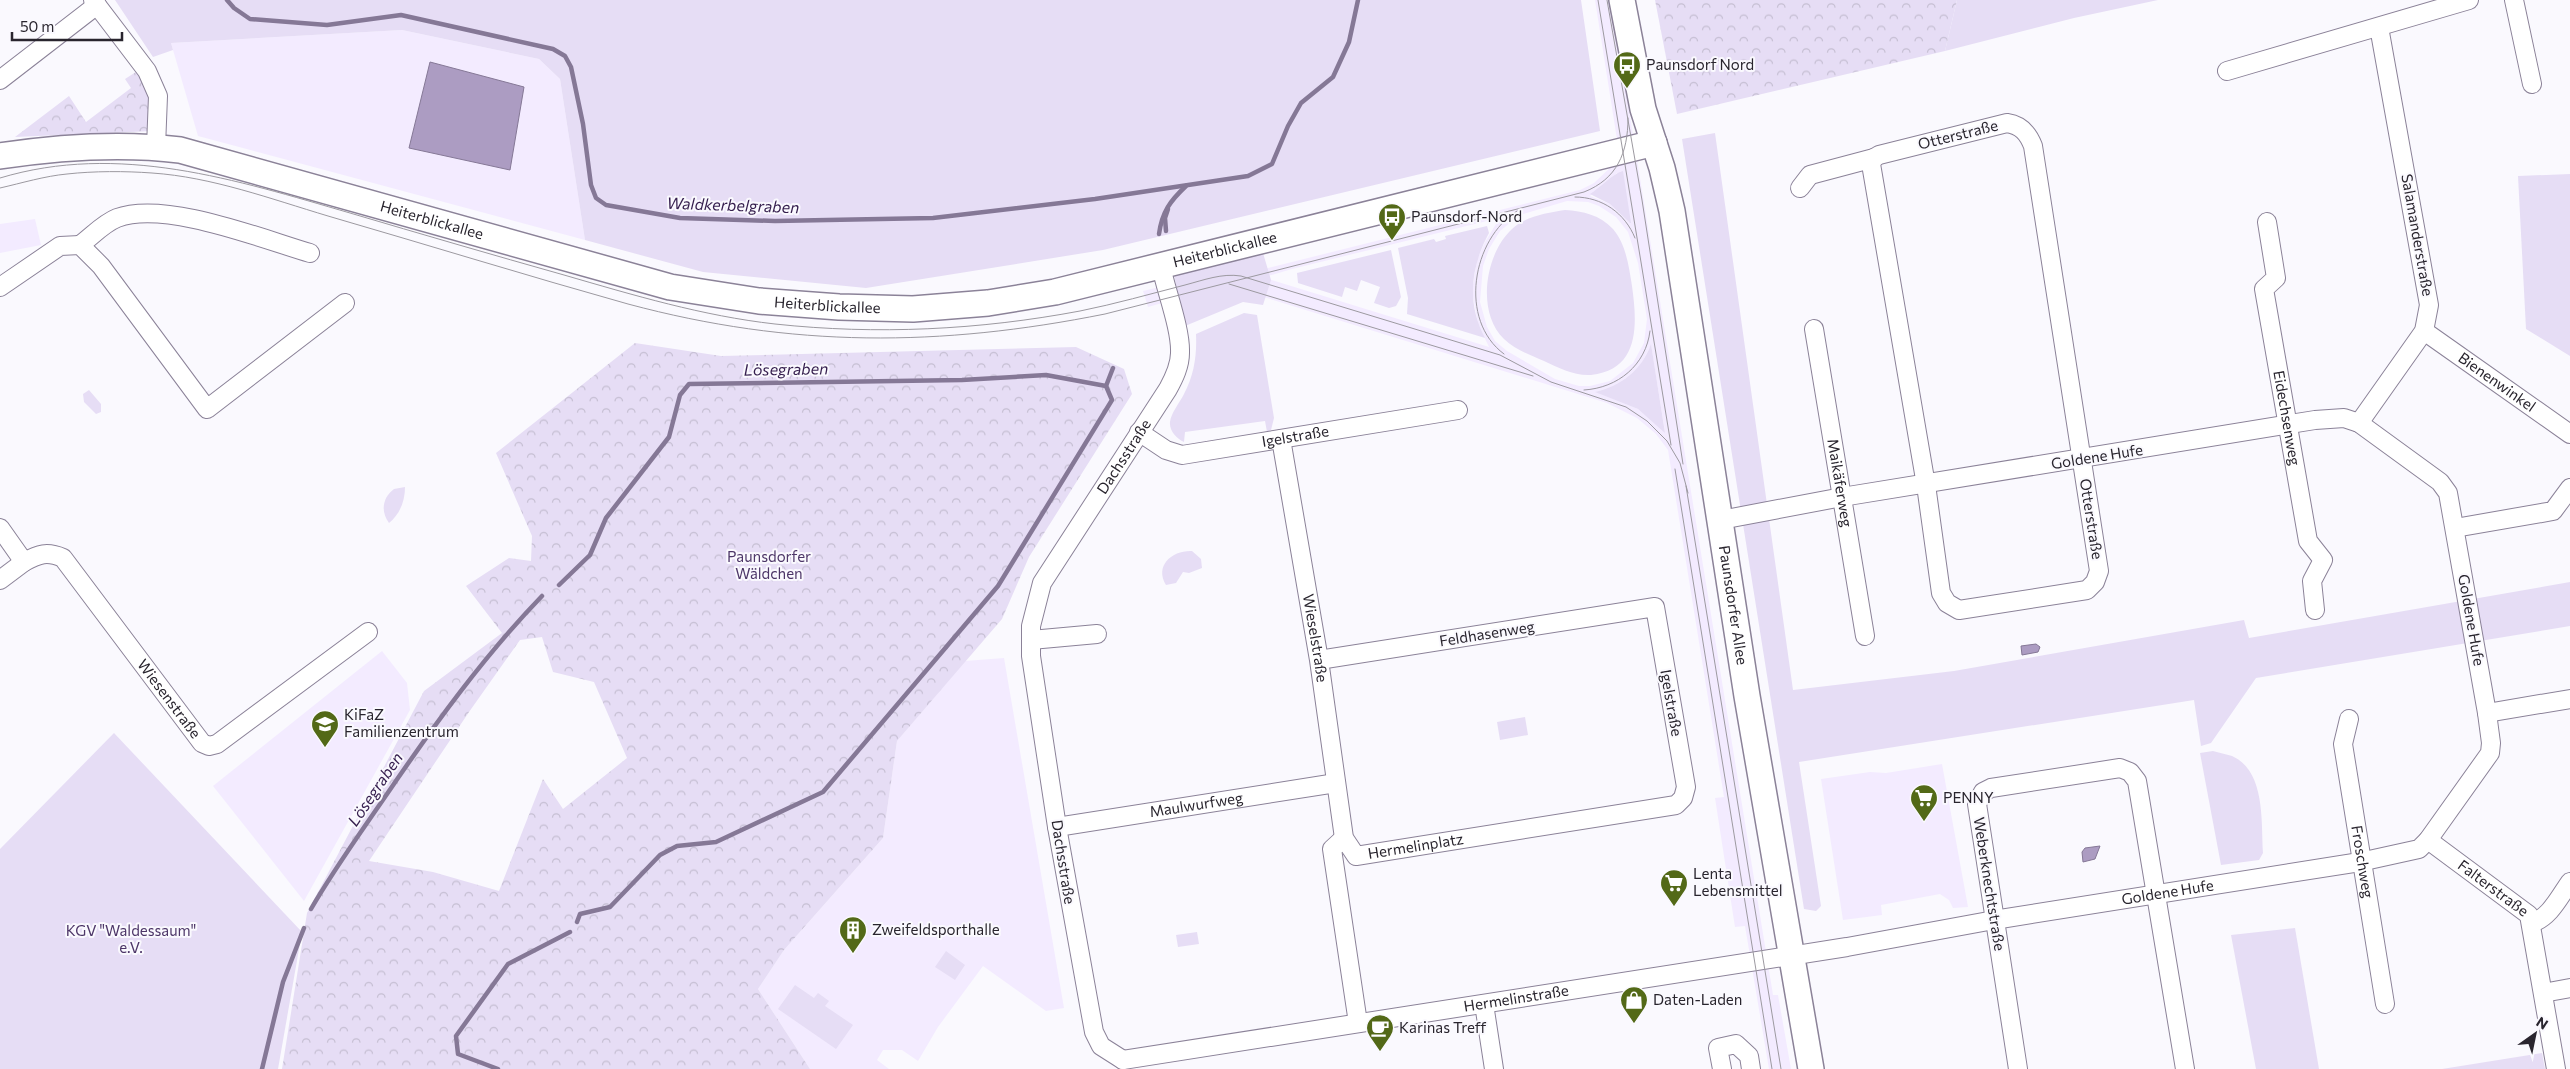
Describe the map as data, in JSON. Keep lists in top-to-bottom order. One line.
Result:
{"streets":{"main road":["Heiterblickallee","Paunsdorfer Allee"],"street":["Otterstraße","Salamanderstraße","Bienenwinkel","Eidechsenweg","Igelstraße","Dachsstraße","Goldene Hufe","Maikäferweg","Feldhasenweg","Wieselstraße","Wiesenstraße","Maulwurfweg","Hermelinplatz","Froschweg","Weberknechtstraße","Falterstraße","Hermelinstraße"]},"crossings":[["Otterstraße","Goldene Hufe"],["Heiterblickallee","Dachsstraße"],["Heiterblickallee","Paunsdorfer Allee"],["Salamanderstraße","Bienenwinkel"],["Salamanderstraße","Goldene Hufe"],["Eidechsenweg","Goldene Hufe"],["Igelstraße","Dachsstraße"],["Igelstraße","Feldhasenweg"],["Igelstraße","Wieselstraße"],["Igelstraße","Hermelinplatz"],["Dachsstraße","Maulwurfweg"],["Dachsstraße","Hermelinstraße"],["Goldene Hufe","Maikäferweg"],["Goldene Hufe","Paunsdorfer Allee"],["Goldene Hufe","Froschweg"],["Goldene Hufe","Weberknechtstraße"],["Goldene Hufe","Falterstraße"],["Goldene Hufe","Hermelinstraße"],["Paunsdorfer Allee","Hermelinstraße"],["Feldhasenweg","Wieselstraße"],["Wieselstraße","Maulwurfweg"],["Wieselstraße","Hermelinplatz"]],"water":["Waldkerbelgraben","Lösegraben"],"parks":["Paunsdorfer Wäldchen","KGV \"Waldessaum\" e.V."],"places":{"bus stop":["Paunsdorf Nord","Paunsdorf-Nord"],"school or university":["KiFaZ Familienzentrum"],"supermarket":["PENNY","Lenta Lebensmittel"],"building":["Zweifeldsporthalle"],"shop":["Daten-Laden"],"cafe":["Karinas Treff"]},"scale_bar":"50 m","north":"top right"}
